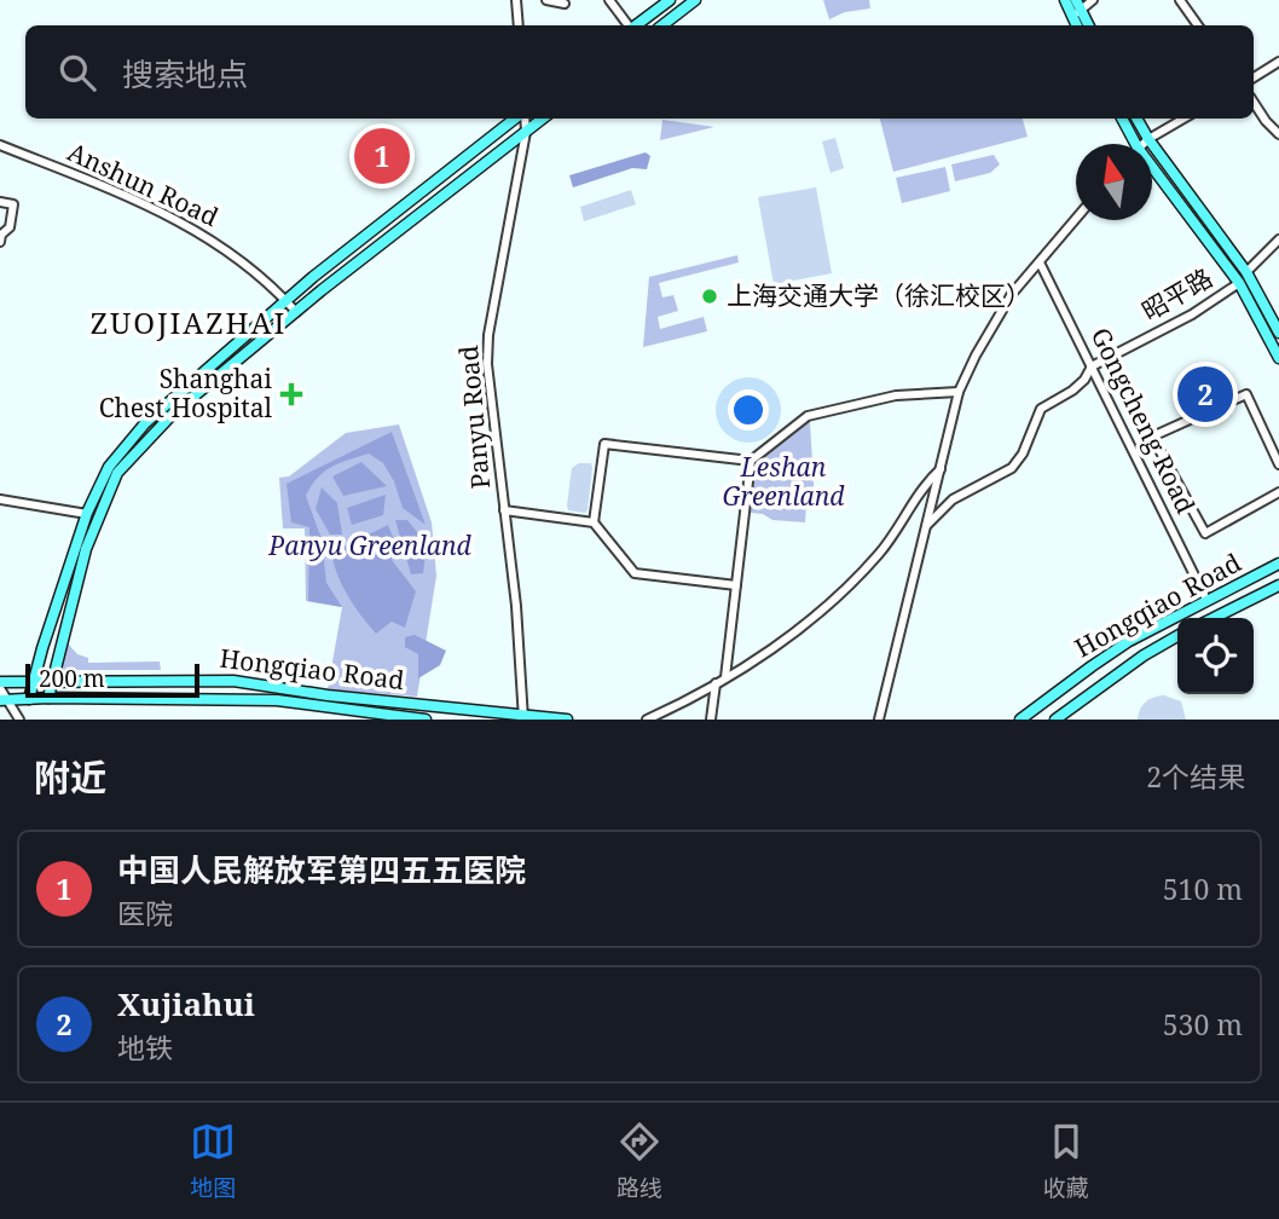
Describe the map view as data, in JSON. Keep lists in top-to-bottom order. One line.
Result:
{"streets":{"main road":["Hongqiao Road"],"street":["Anshun Road","昭平路","Panyu Road","Gongcheng Road"]},"crossings":[["昭平路","Gongcheng Road"],["Panyu Road","Hongqiao Road"],["Gongcheng Road","Hongqiao Road"]],"districts":["ZUOJIAZHAI"],"parks":["Leshan Greenland","Panyu Greenland"],"places":{"other":["上海交通大学（徐汇校区）"],"health":["Shanghai Chest Hospital"]},"scale_bar":"200 m","north":"top","page":{"search":"搜索地点","pins":["1","2"],"scale":"200 m","heading":["附近","2个结果"],"list":[{"mark":"1","name":"中国人民解放军第四五五医院","note":"医院","value":"510 m"},{"mark":"2","name":"Xujiahui","note":"地铁","value":"530 m"}],"nav":["地图","路线","收藏"]}}
